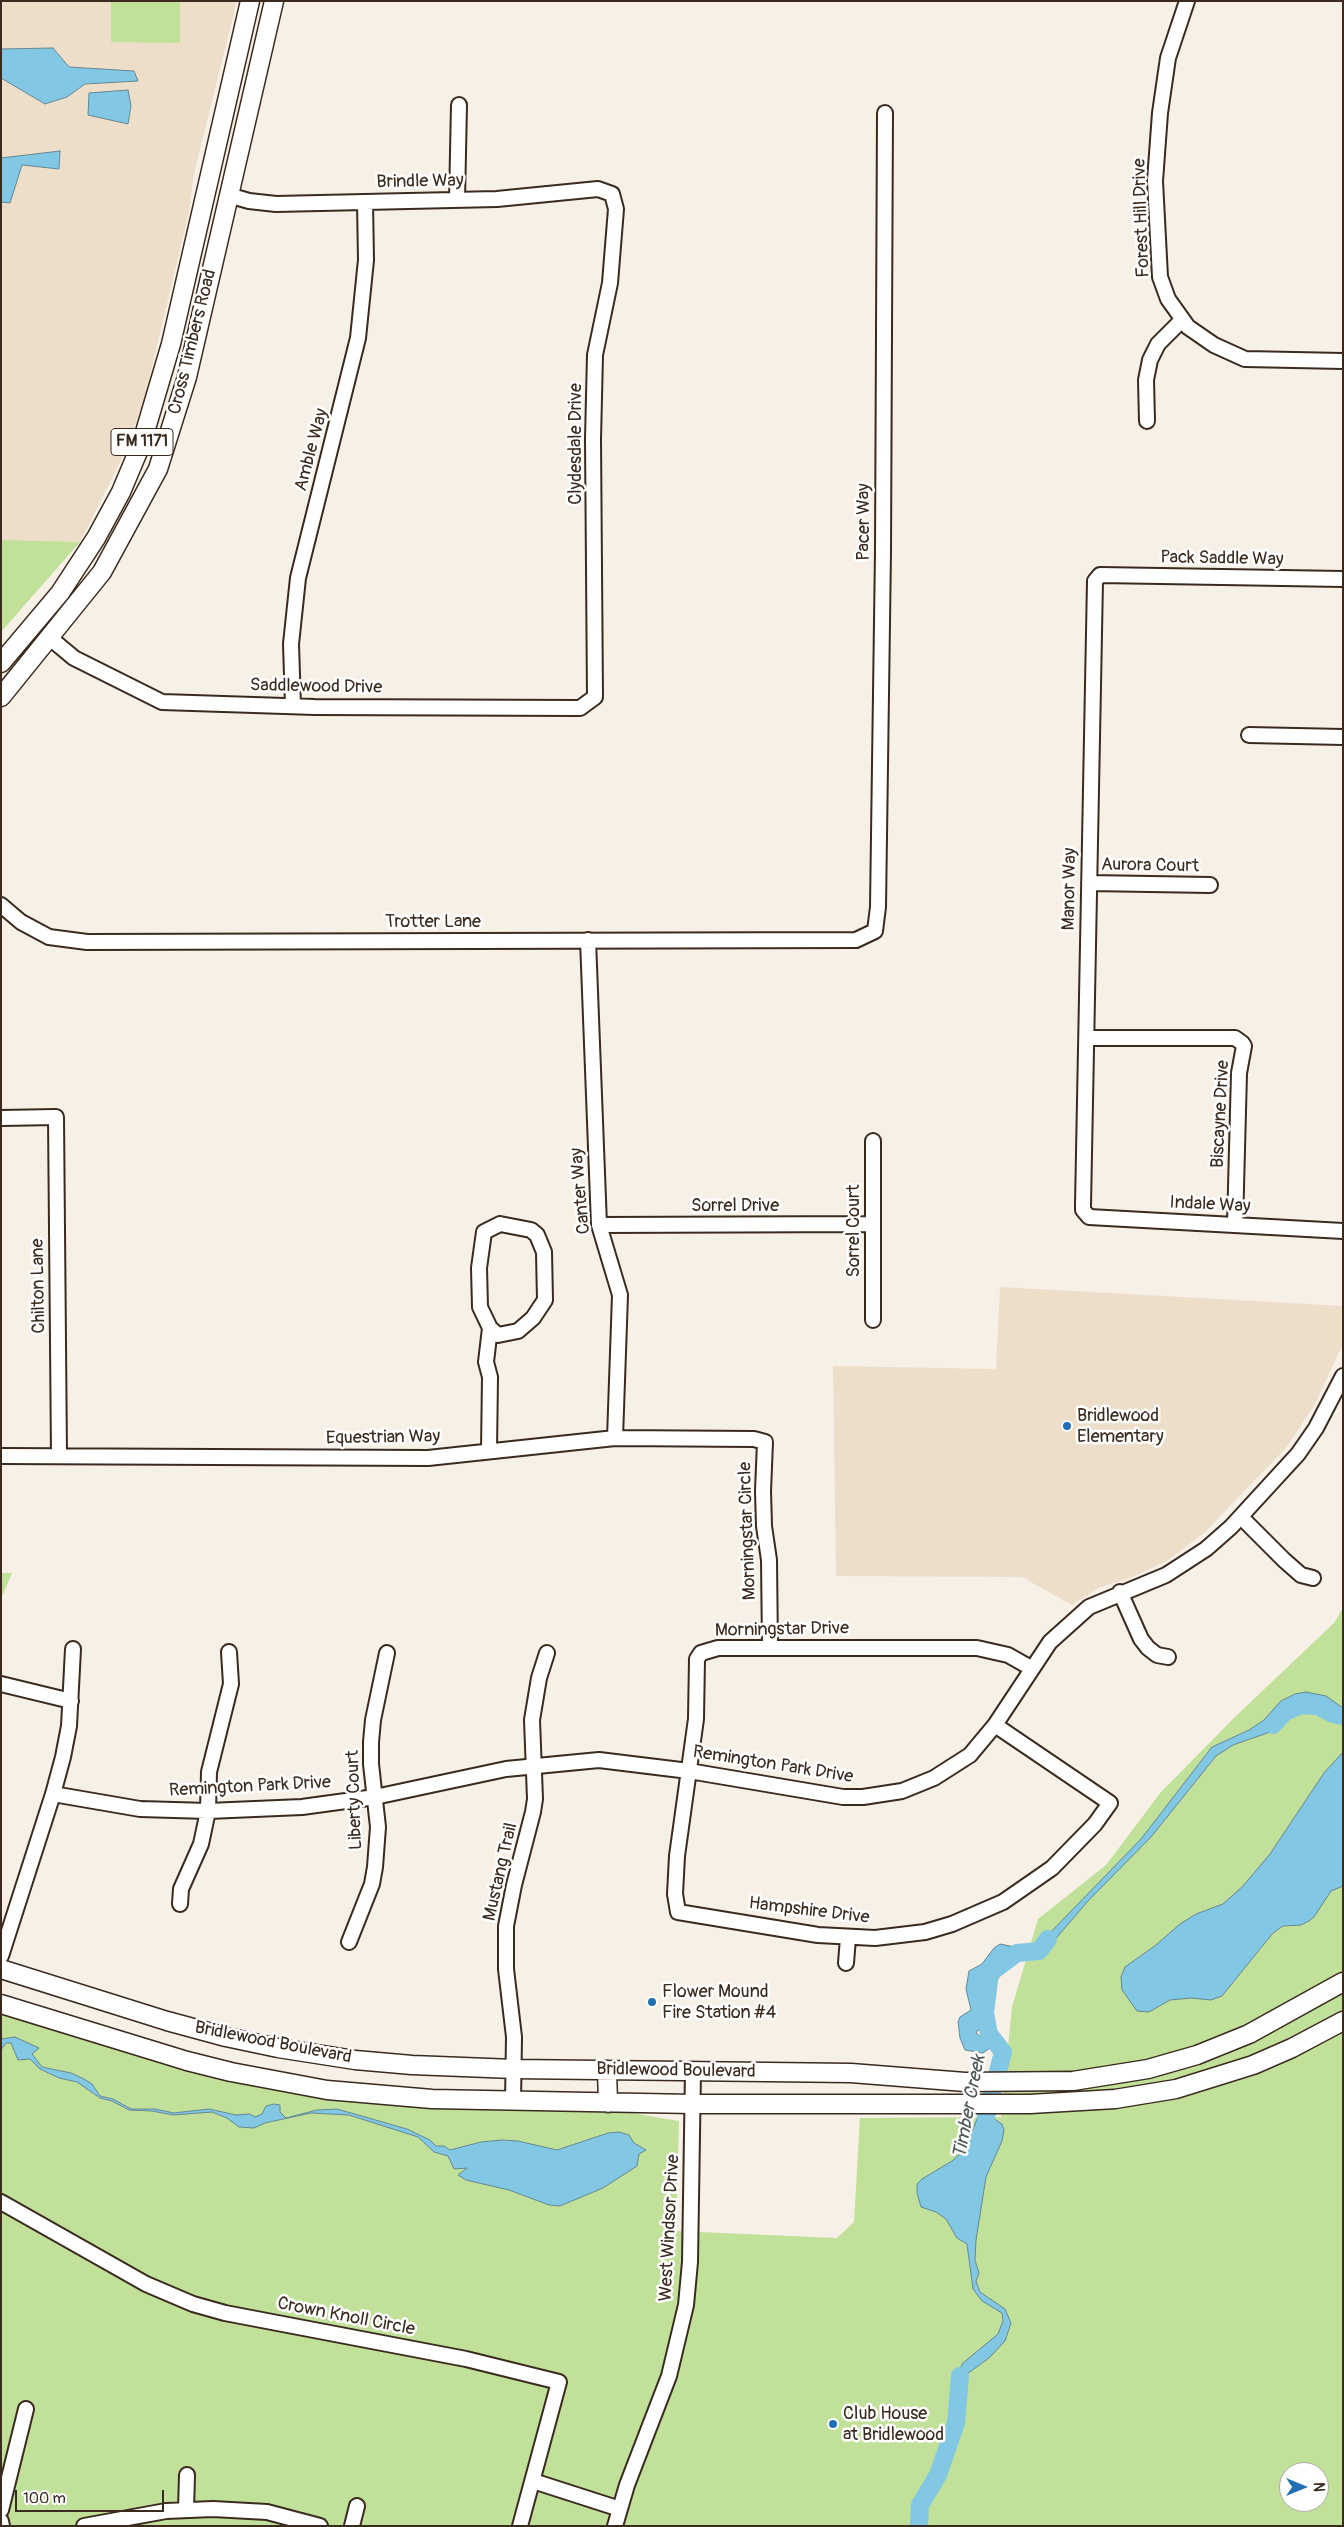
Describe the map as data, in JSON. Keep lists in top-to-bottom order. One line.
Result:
{"streets":{"main road":["Cross Timbers Road","FM 1171","Bridlewood Boulevard"],"street":["Brindle Way","Forest Hill Drive","Clydesdale Drive","Amble Way","Pacer Way","Pack Saddle Way","Saddlewood Drive","Aurora Court","Manor Way","Trotter Lane","Biscayne Drive","Canter Way","Indale Way","Sorrel Drive","Sorrel Court","Chilton Lane","Equestrian Way","Morningstar Circle","Morningstar Drive","Remington Park Drive","Liberty Court","Mustang Trail","Hampshire Drive","West Windsor Drive","Crown Knoll Circle"]},"crossings":[["Brindle Way","Cross Timbers Road"],["Brindle Way","Clydesdale Drive"],["Brindle Way","Amble Way"],["Cross Timbers Road","Saddlewood Drive"],["Clydesdale Drive","Saddlewood Drive"],["Amble Way","Saddlewood Drive"],["Pacer Way","Trotter Lane"],["Pack Saddle Way","Manor Way"],["Aurora Court","Manor Way"],["Manor Way","Biscayne Drive"],["Manor Way","Indale Way"],["Trotter Lane","Canter Way"],["Biscayne Drive","Indale Way"],["Canter Way","Sorrel Drive"],["Canter Way","Equestrian Way"],["Sorrel Drive","Sorrel Court"],["Chilton Lane","Equestrian Way"],["Equestrian Way","Morningstar Circle"],["Morningstar Circle","Morningstar Drive"],["Morningstar Drive","Remington Park Drive"],["Morningstar Drive","Hampshire Drive"],["Remington Park Drive","Liberty Court"],["Remington Park Drive","Mustang Trail"],["Remington Park Drive","Hampshire Drive"],["Mustang Trail","Bridlewood Boulevard"],["Bridlewood Boulevard","West Windsor Drive"]],"water":["Timber Creek"],"places":["Bridlewood Elementary","Flower Mound Fire Station #4","Club House at Bridlewood"],"scale_bar":"100 m","north":"right"}
